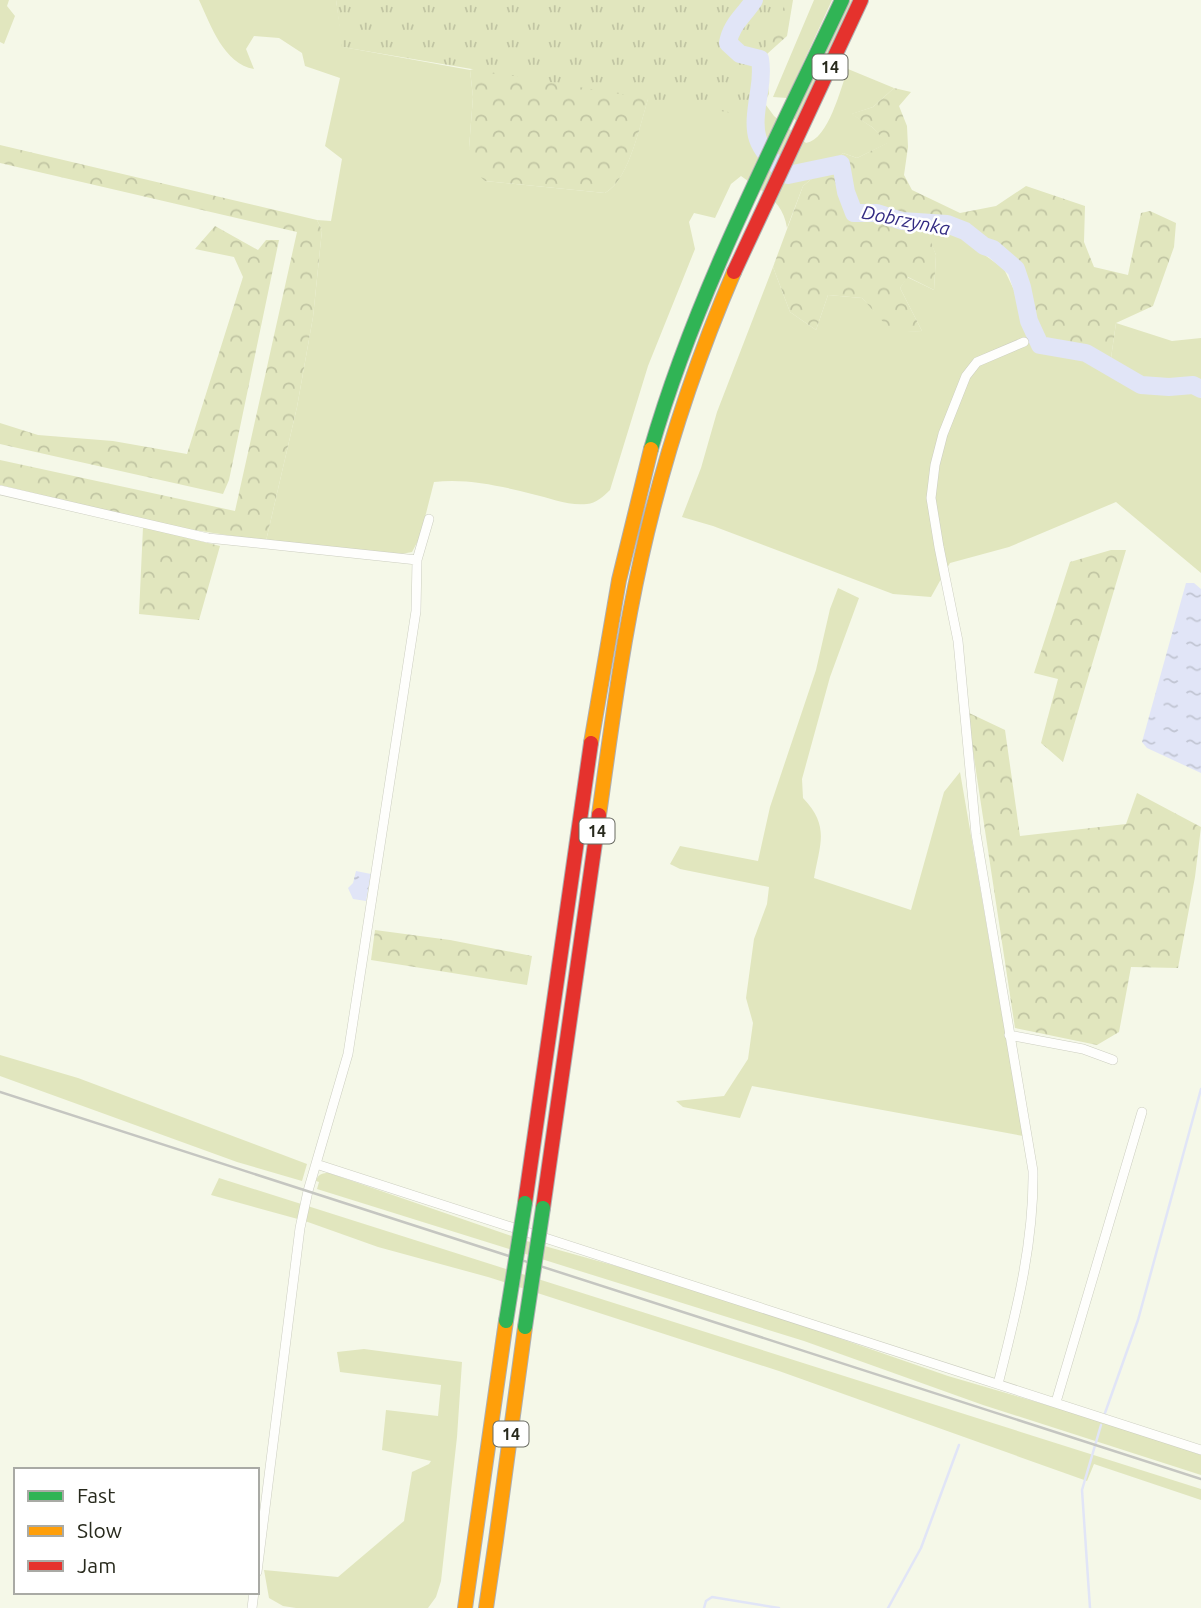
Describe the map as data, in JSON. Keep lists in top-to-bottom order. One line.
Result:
{"streets":{"main road":["14"]},"water":["Dobrzynka"],"legend":["Fast","Slow","Jam"]}
